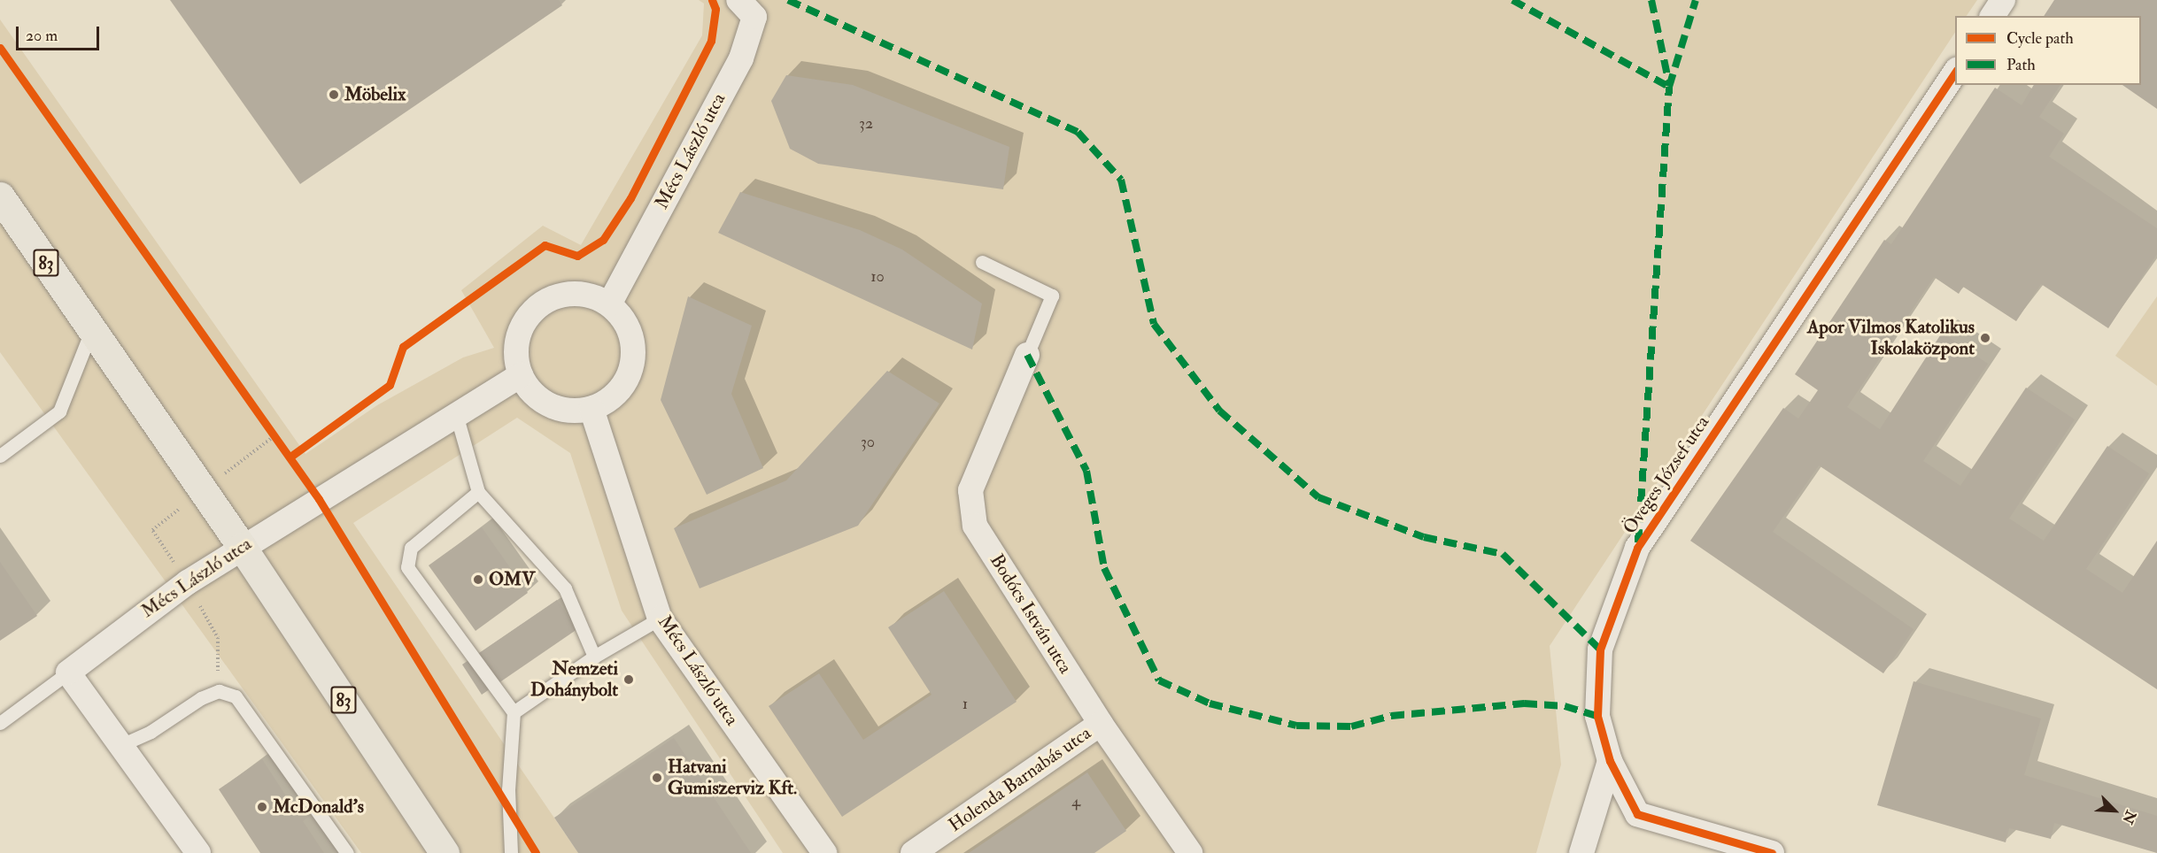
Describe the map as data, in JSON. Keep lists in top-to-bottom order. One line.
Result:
{"streets":{"main road":["83"],"street":["Mécs László utca","Öveges József utca","Bodócs István utca","Holenda Barnabás utca"]},"crossings":[["Mécs László utca","83"],["Bodócs István utca","Holenda Barnabás utca"]],"places":["Möbelix","Apor Vilmos Katolikus Iskolaközpont","OMV","Nemzeti Dohánybolt","Hatvani Gumiszerviz Kft.","McDonald's"],"house_numbers":["32","10","30","1","4"],"legend":["Cycle path","Path"],"scale_bar":"20 m","north":"bottom right"}
